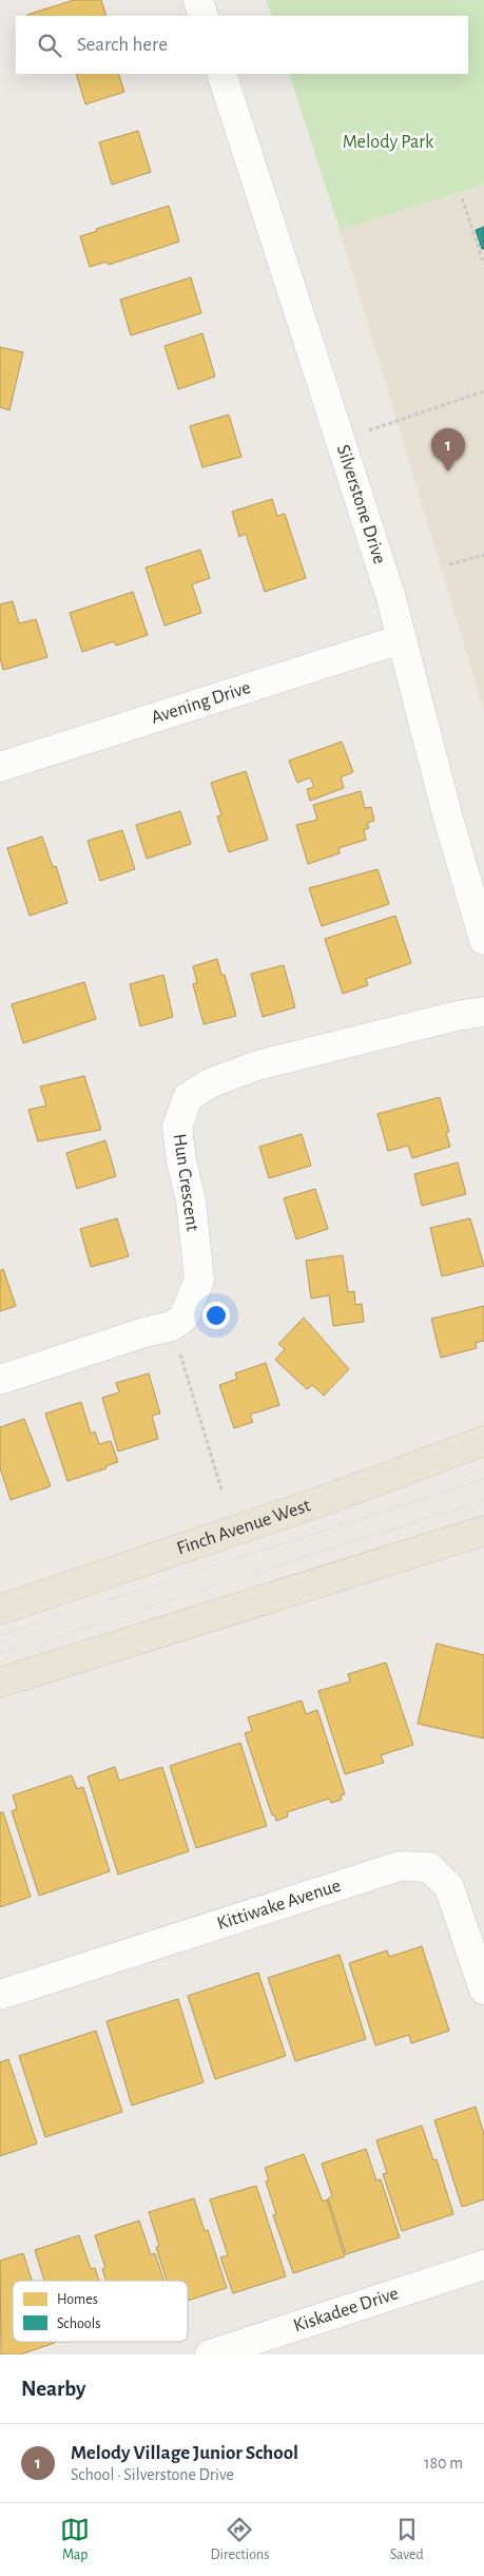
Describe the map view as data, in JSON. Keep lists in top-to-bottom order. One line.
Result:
{"streets":{"main road":["Finch Avenue West"],"street":["Silverstone Drive","Avening Drive","Hun Crescent","Kittiwake Avenue","Kiskadee Drive"]},"crossings":[["Silverstone Drive","Avening Drive"]],"parks":["Melody Park"],"legend":["Homes","Schools"],"page":{"search":"Search here","pins":"1","heading":"Nearby","list":[{"mark":"1","name":"Melody Village Junior School","note":"School · Silverstone Drive","value":"180 m"}],"nav":["Map","Directions","Saved"]}}
